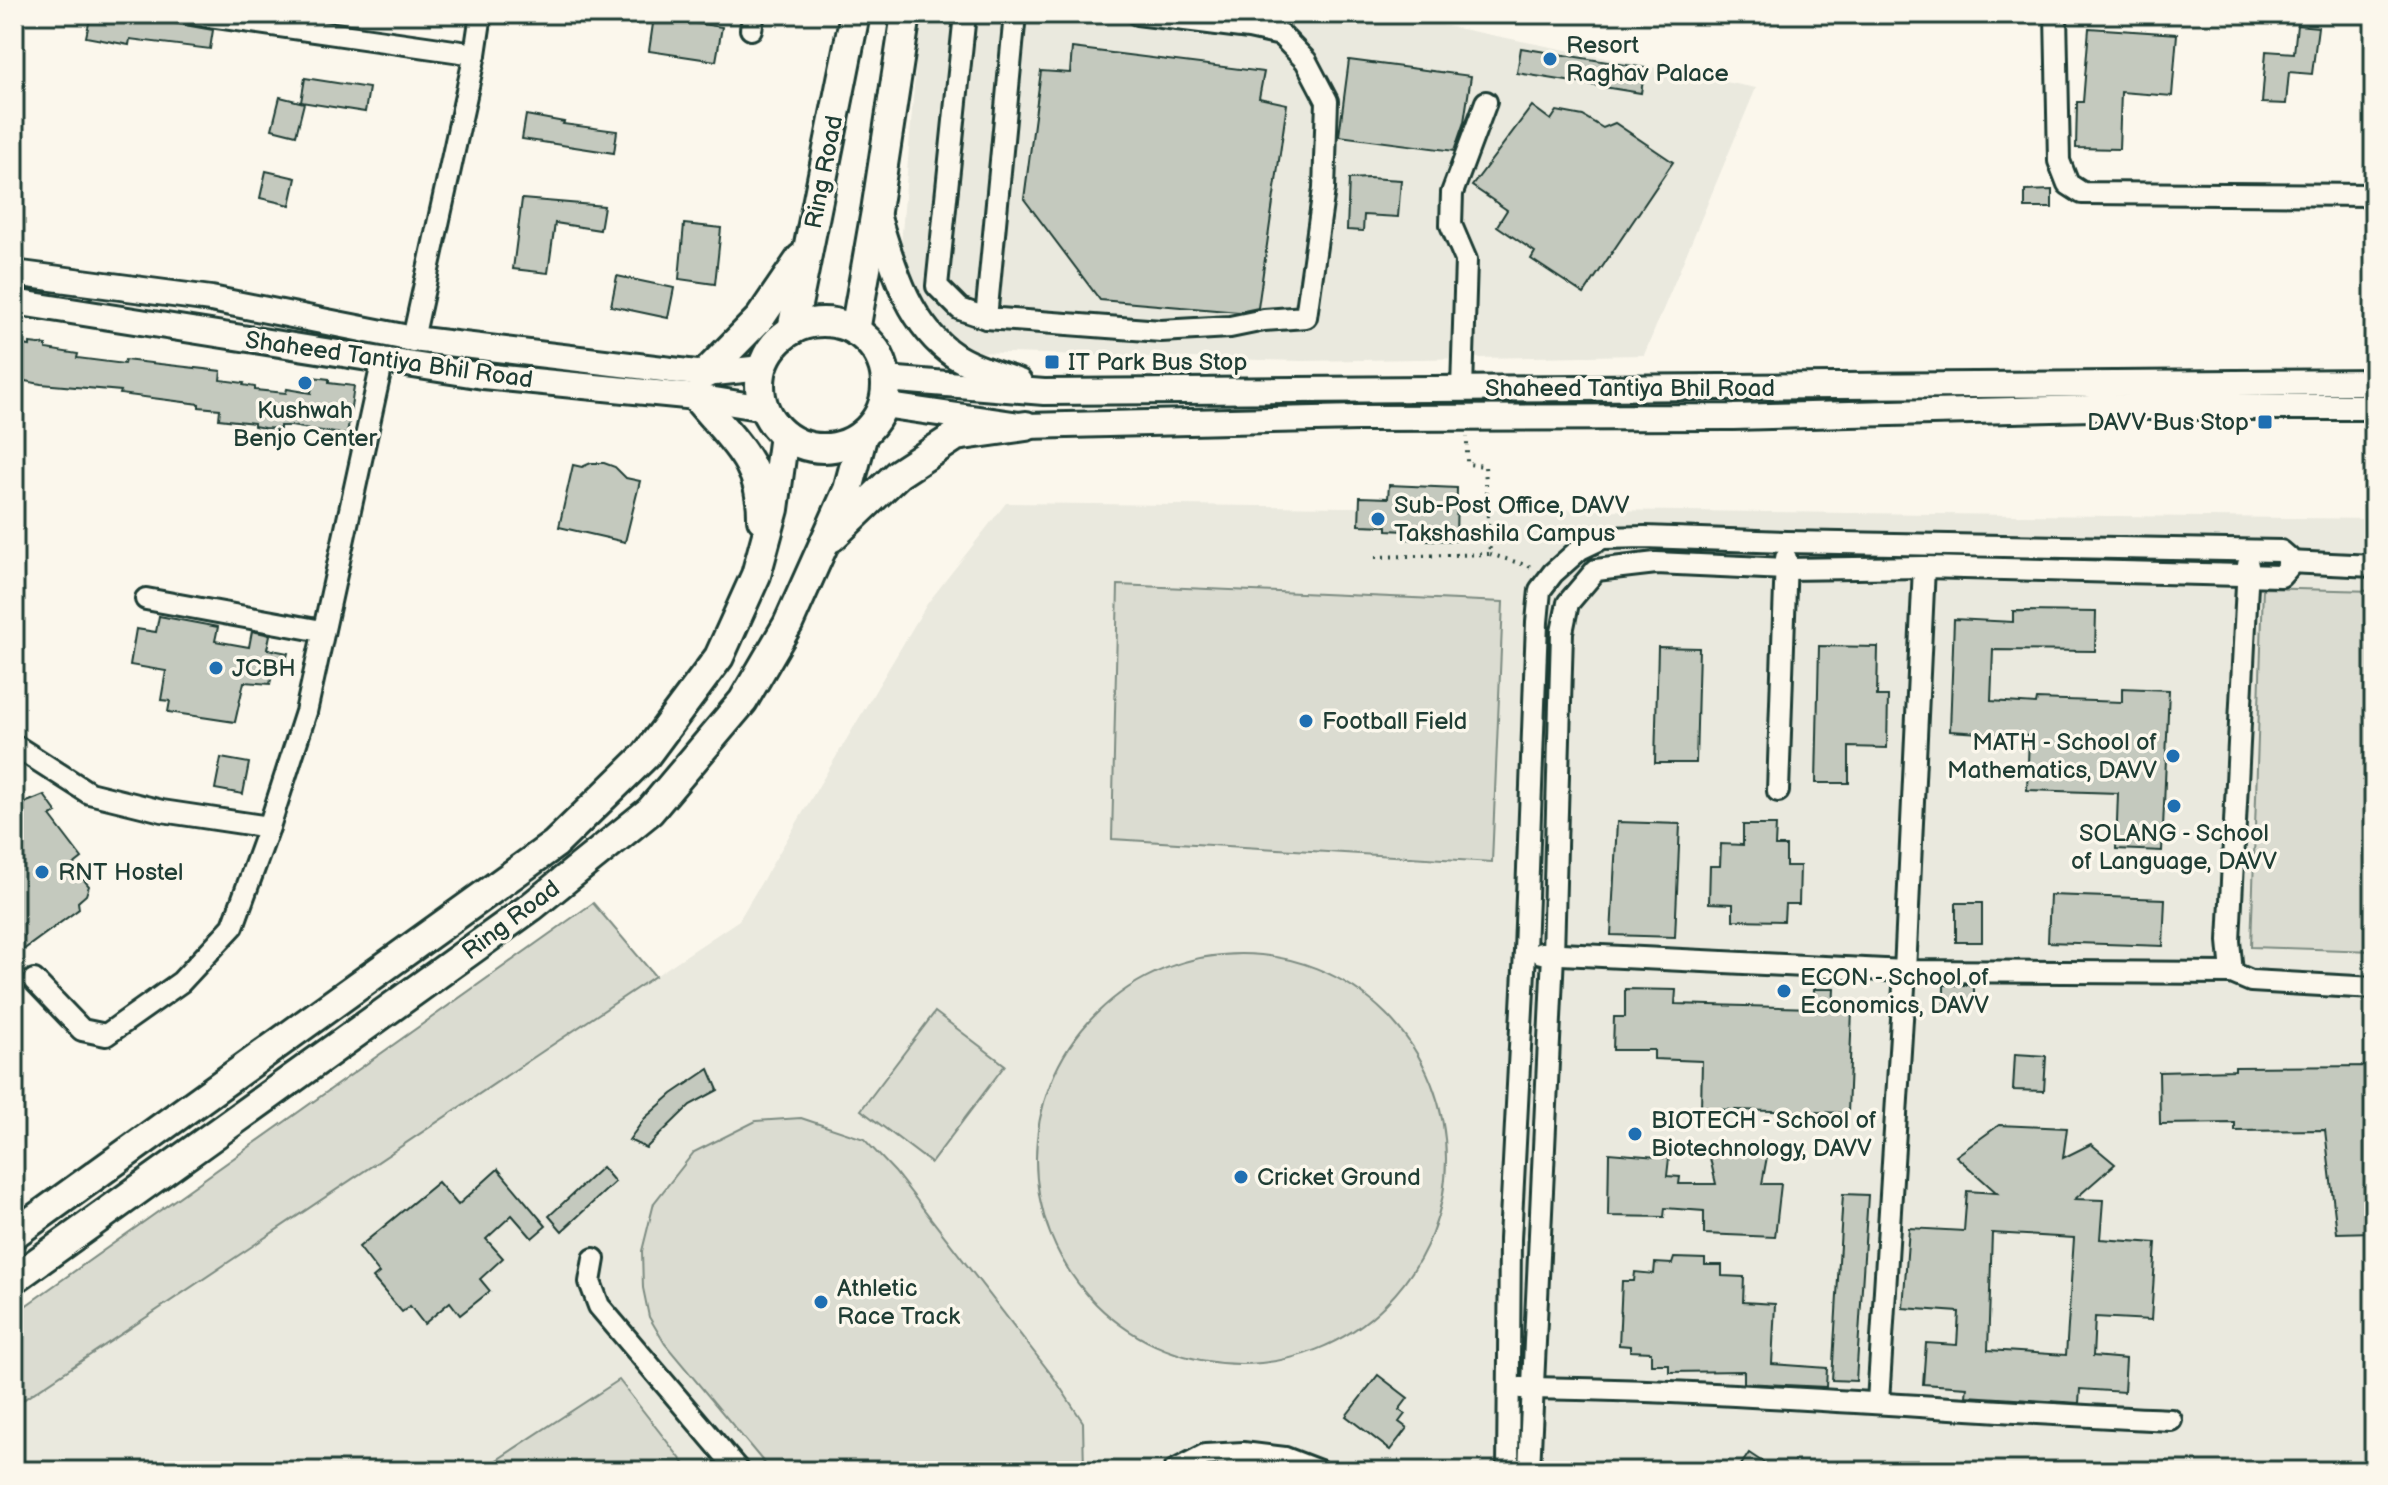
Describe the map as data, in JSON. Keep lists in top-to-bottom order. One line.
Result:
{"streets":{"highway":["Ring Road"],"main road":["Shaheed Tantiya Bhil Road"]},"crossings":[["Ring Road","Shaheed Tantiya Bhil Road"]],"places":{"other":["Resort Raghav Palace","Kushwah Benjo Center","Sub-Post Office, DAVV Takshashila Campus","JCBH","Football Field","MATH - School of Mathematics, DAVV","SOLANG - School of Language, DAVV","RNT Hostel","ECON - School of Economics, DAVV","BIOTECH - School of Biotechnology, DAVV","Cricket Ground","Athletic Race Track"],"transit":["IT Park Bus Stop","DAVV Bus Stop"]}}
